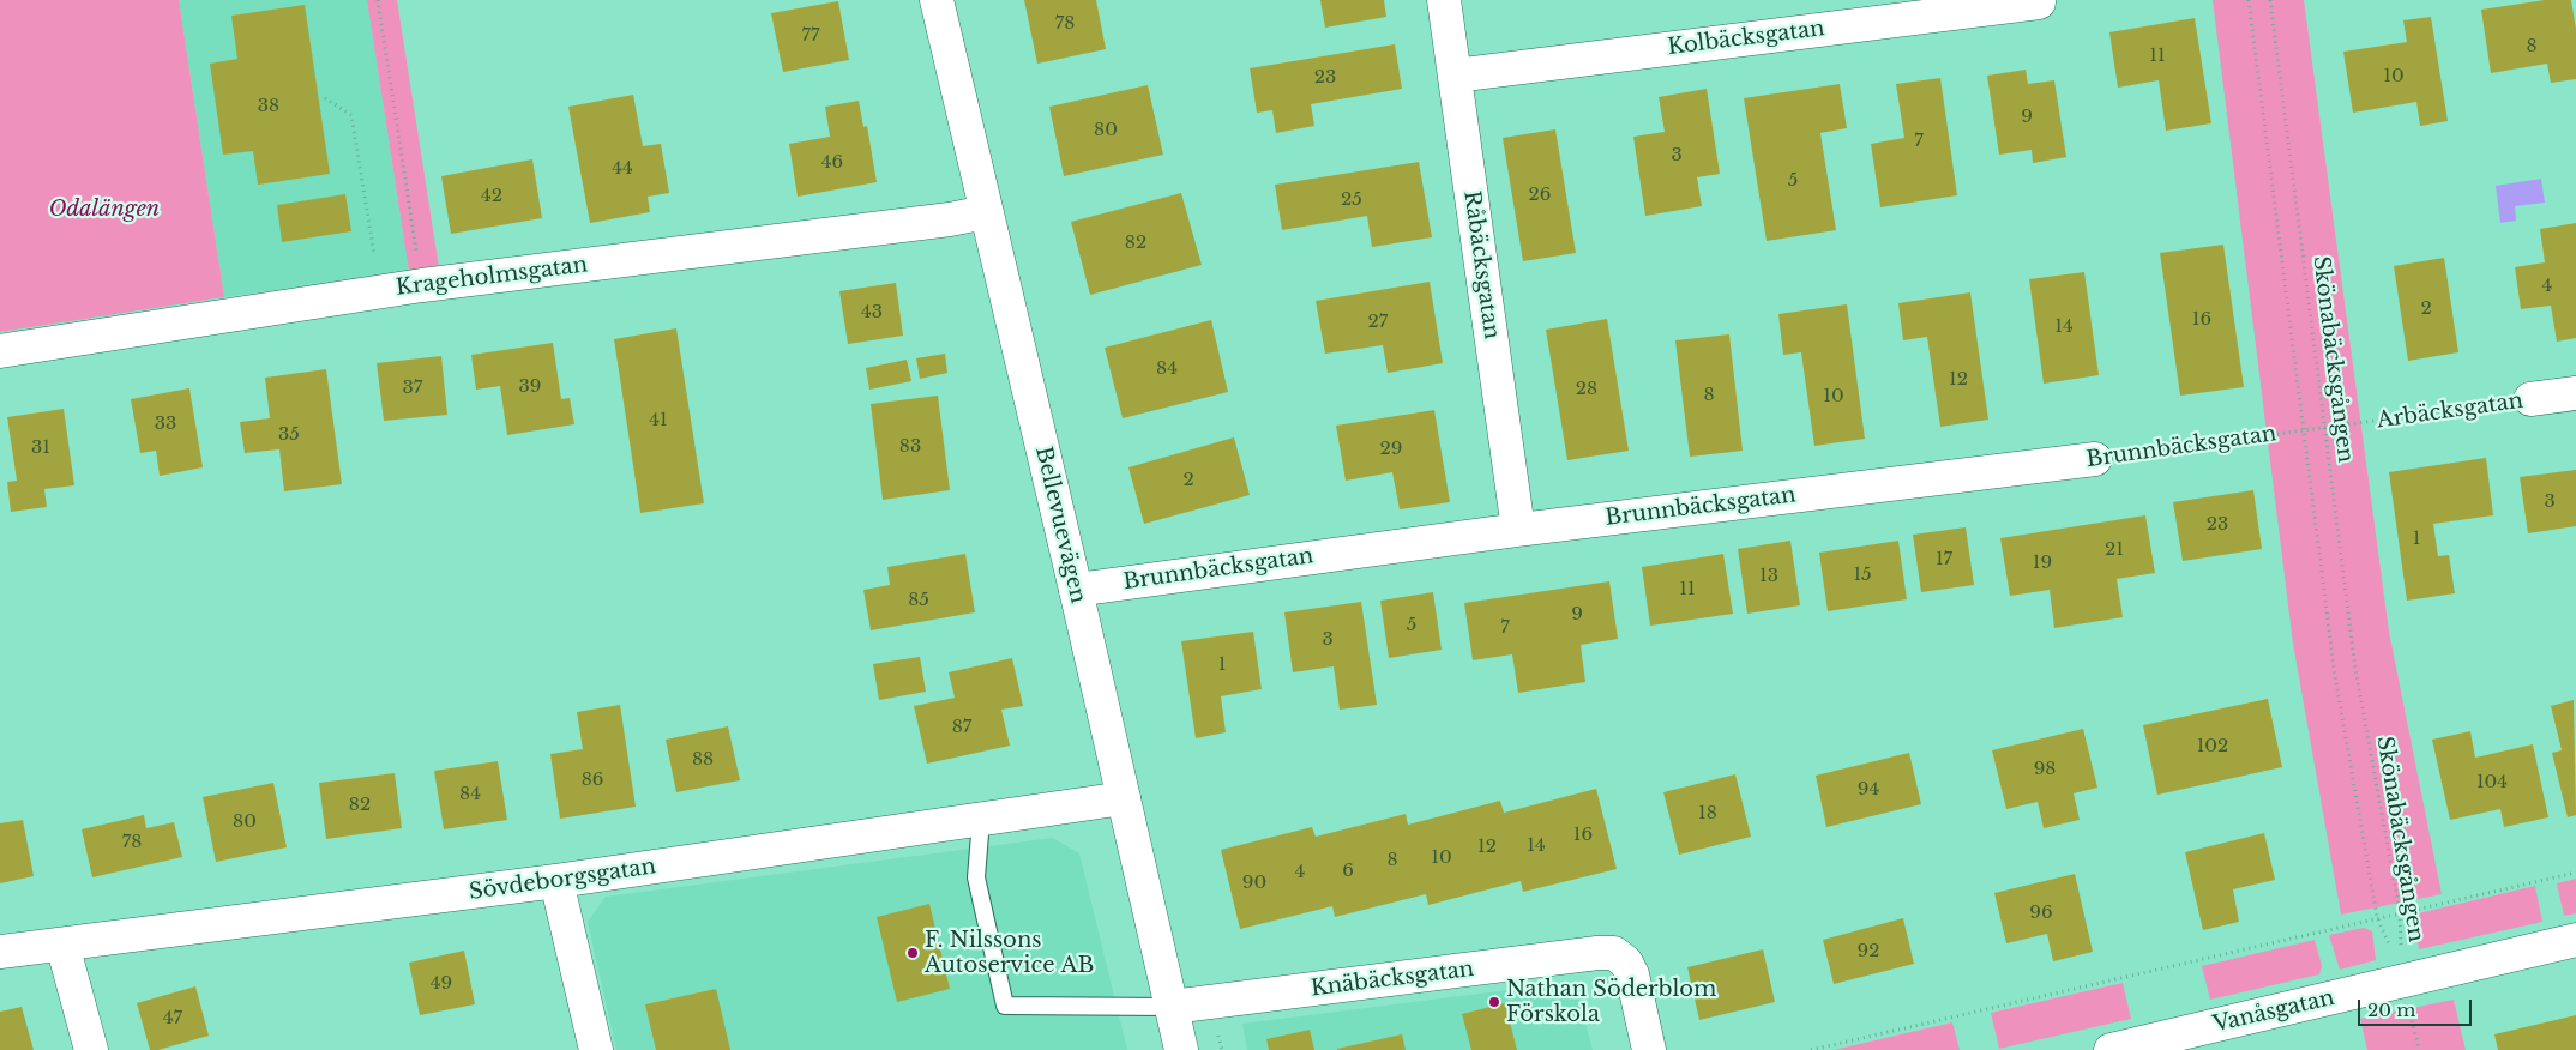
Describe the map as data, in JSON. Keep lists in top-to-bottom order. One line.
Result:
{"streets":{"street":["Kolbäcksgatan","Råbäcksgatan","Krageholmsgatan","Arbäcksgatan","Brunnbäcksgatan","Bellevuevägen","Sövdeborgsgatan","Knäbäcksgatan","Vanåsgatan"],"path":["Skönabäcksgången"]},"crossings":[["Kolbäcksgatan","Råbäcksgatan"],["Råbäcksgatan","Brunnbäcksgatan"],["Krageholmsgatan","Bellevuevägen"],["Skönabäcksgången","Arbäcksgatan"],["Skönabäcksgången","Brunnbäcksgatan"],["Skönabäcksgången","Vanåsgatan"],["Arbäcksgatan","Brunnbäcksgatan"],["Brunnbäcksgatan","Bellevuevägen"],["Bellevuevägen","Sövdeborgsgatan"],["Bellevuevägen","Knäbäcksgatan"]],"parks":["Odalängen"],"places":["F. Nilssons Autoservice AB","Nathan Söderblom Förskola"],"house_numbers":["78","77","8","11","10","23","38","9","80","7","3","46","44","5","26","42","25","82","4","2","43","16","27","14","84","12","39","37","28","8","10","41","33","35","83","31","29","2","3","23","1","21","17","19","15","13","11","85","9","5","7","3","1","87","102","88","98","86","104","94","84","82","18","80","16","78","14","12","10","8","6","4","90","96","92","49","47"],"scale_bar":"20 m"}
